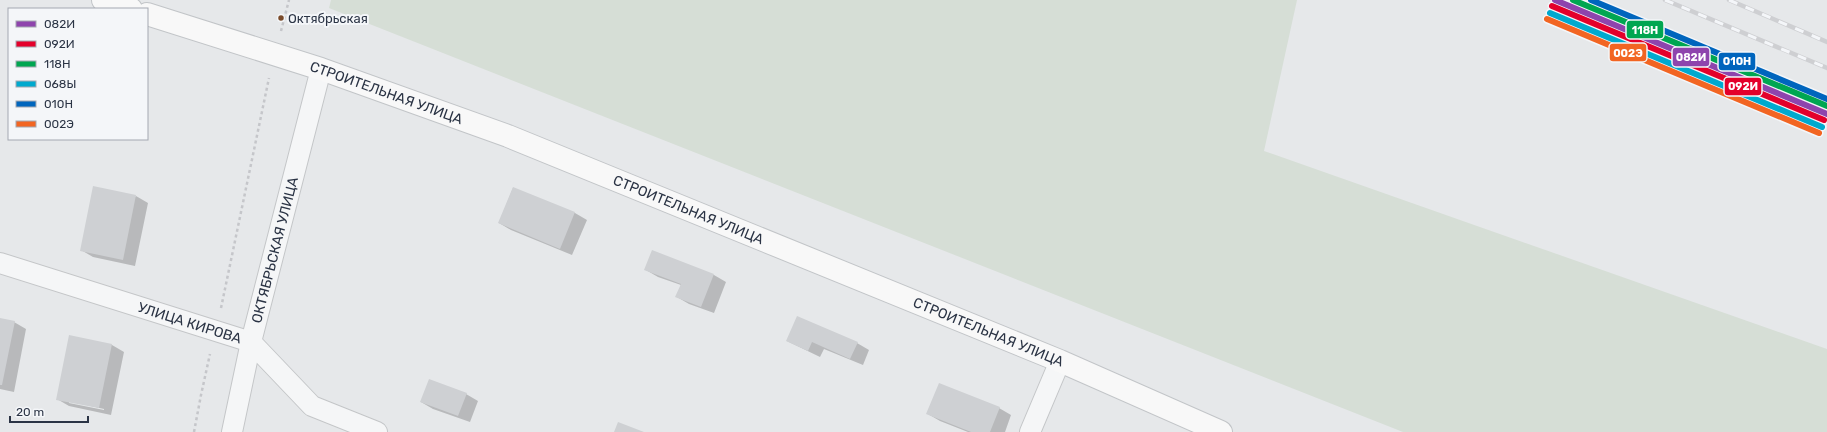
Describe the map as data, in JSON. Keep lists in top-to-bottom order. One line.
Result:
{"streets":{"main road":["СТРОИТЕЛЬНАЯ УЛИЦА"],"street":["ОКТЯБРЬСКАЯ УЛИЦА","УЛИЦА КИРОВА"]},"crossings":[["СТРОИТЕЛЬНАЯ УЛИЦА","ОКТЯБРЬСКАЯ УЛИЦА"],["ОКТЯБРЬСКАЯ УЛИЦА","УЛИЦА КИРОВА"]],"places":["Октябрьская"],"lines":["transit line 082И","transit line 118Н","transit line 010Н","transit line 092И","transit line 068Ы","transit line 002Э"],"legend":["082И","092И","118Н","068Ы","010Н","002Э"],"scale_bar":"20 m"}
